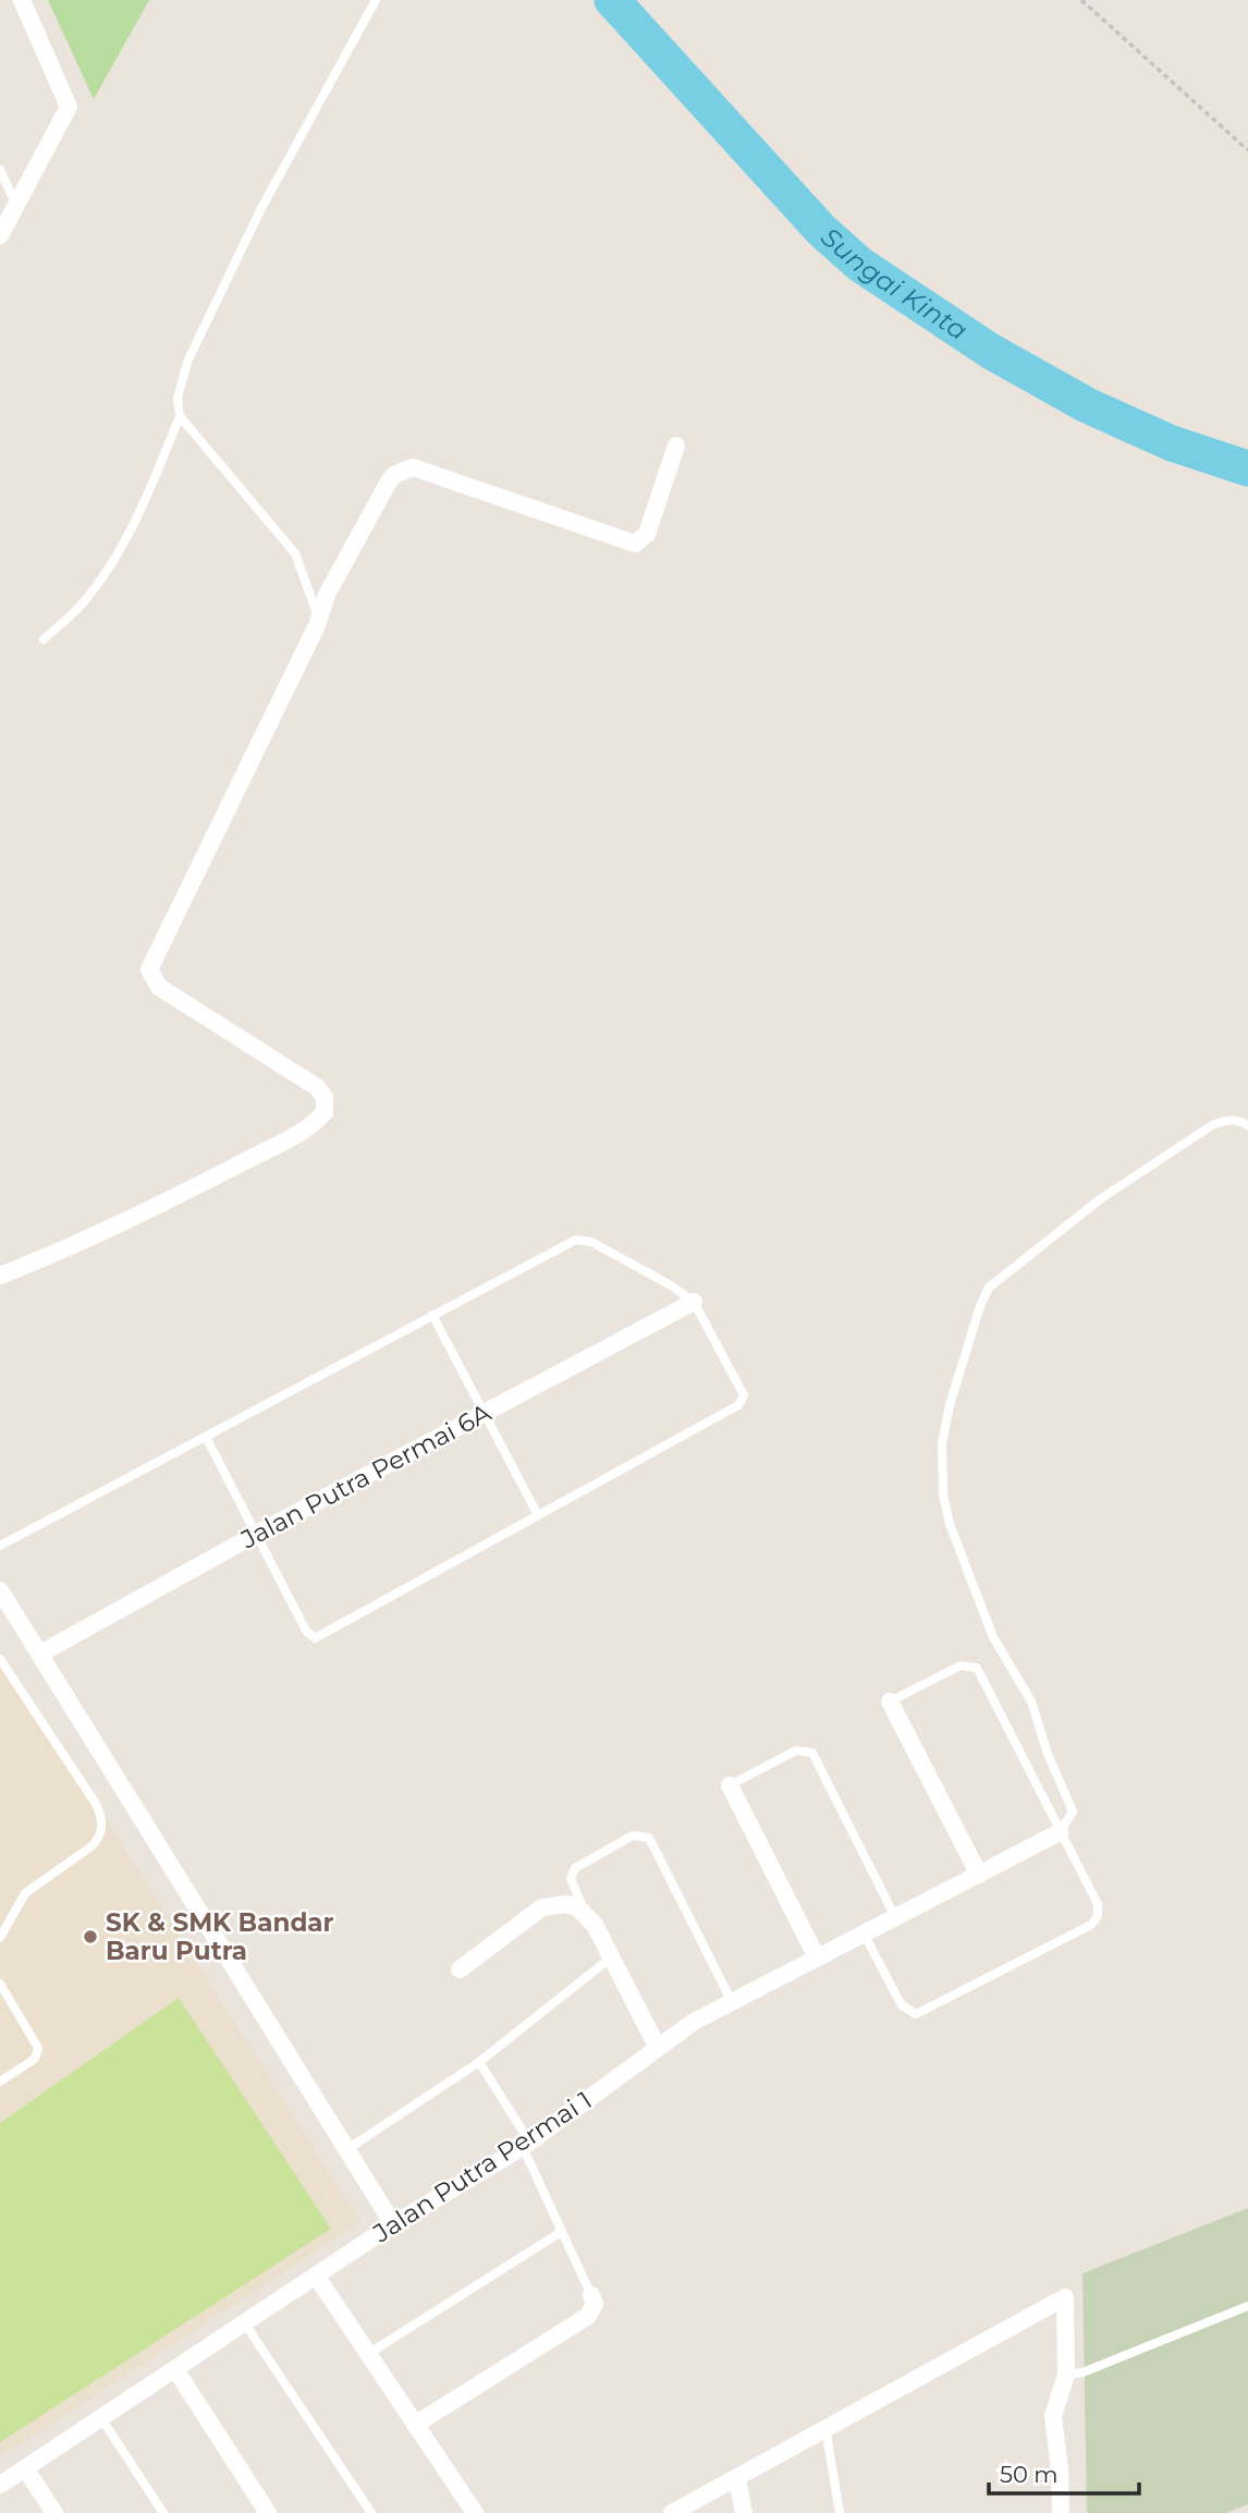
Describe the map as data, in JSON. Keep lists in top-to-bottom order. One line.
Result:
{"streets":{"street":["Jalan Putra Permai 6A","Jalan Putra Permai 1"]},"water":["Sungai Kinta"],"places":["SK & SMK Bandar Baru Putra"],"scale_bar":"50 m"}
